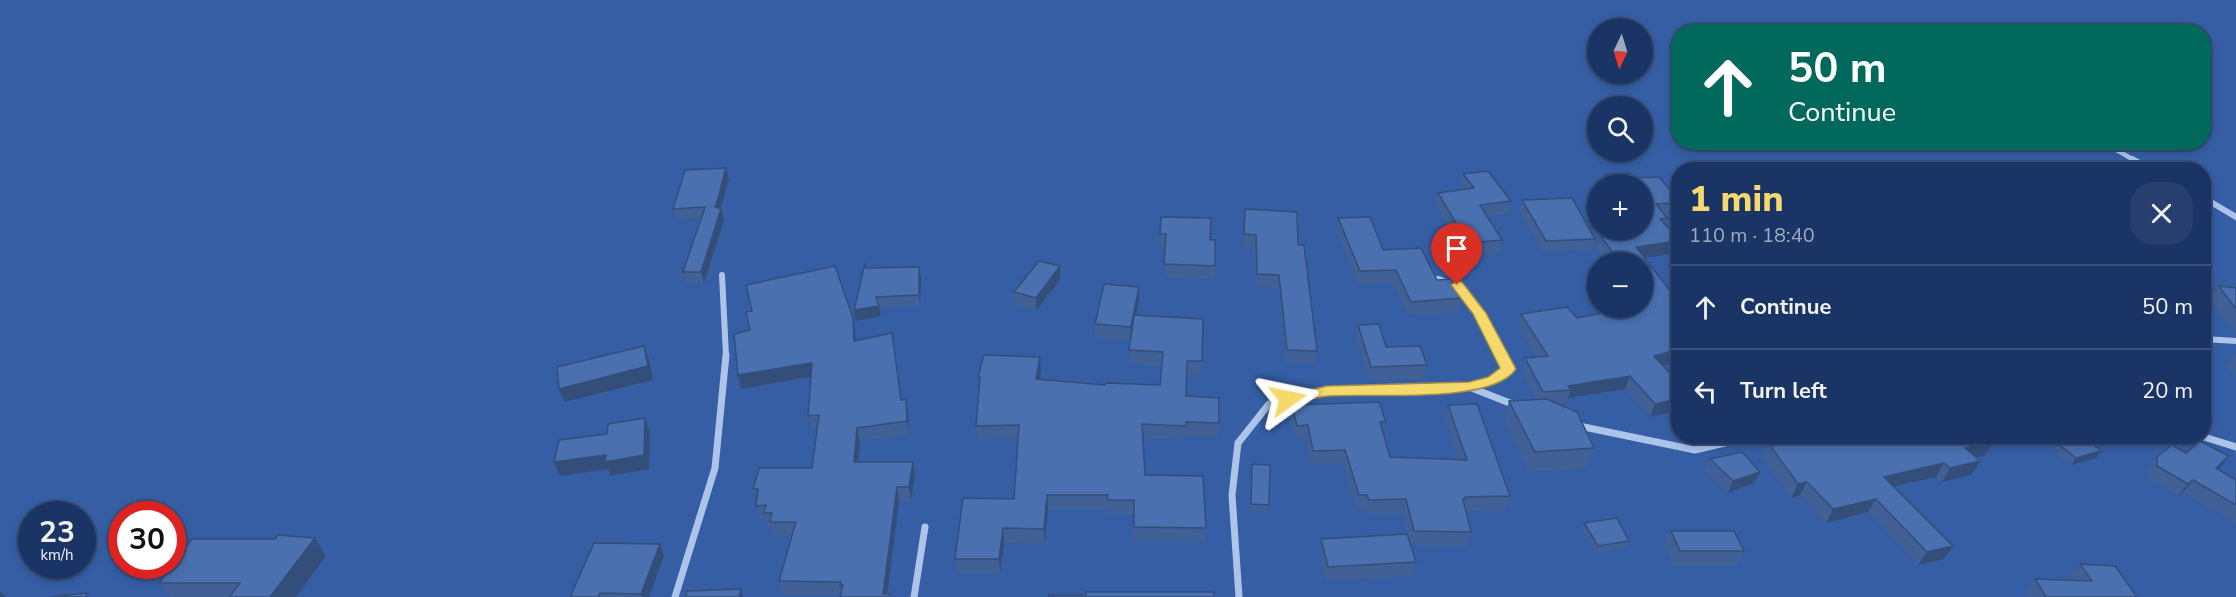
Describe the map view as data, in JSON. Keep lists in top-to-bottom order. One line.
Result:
{"north":"bottom","page":{"map_buttons":["+","−"],"turn":["50 m","Continue"],"heading":["1 min","110 m · 18:40"],"list":[{"name":"Continue","value":"50 m"},{"name":"Turn left","value":"20 m"}],"speed":"23 km/h","limit":"30"}}
